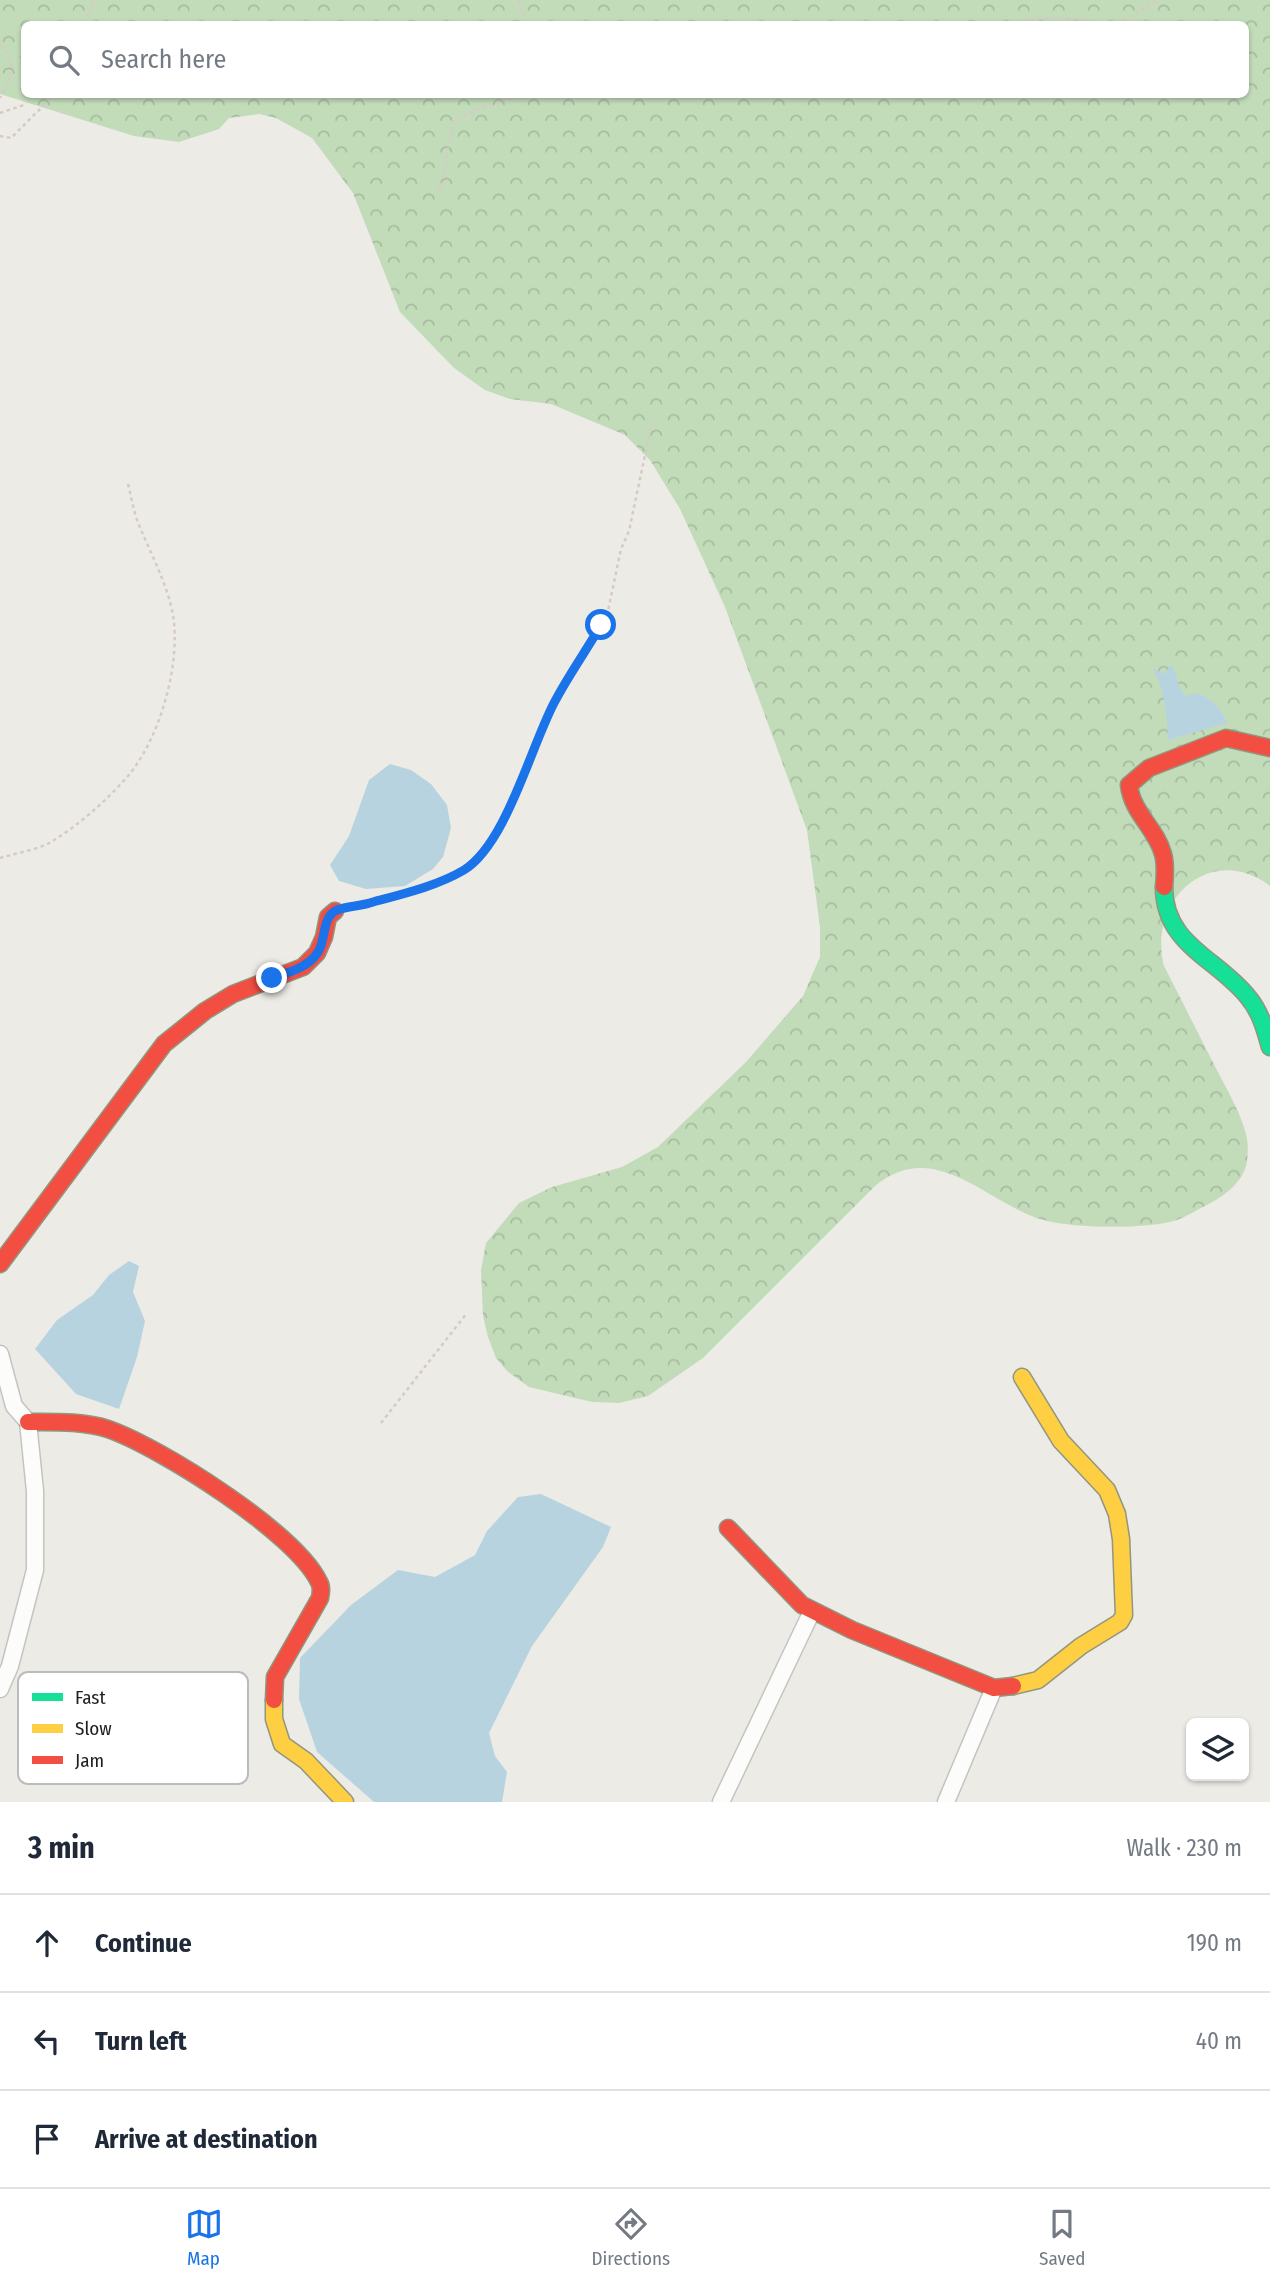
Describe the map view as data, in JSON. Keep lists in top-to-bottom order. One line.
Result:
{"legend":["Fast","Slow","Jam"],"page":{"search":"Search here","heading":["3 min","Walk · 230 m"],"list":[["Continue","190 m"],["Turn left","40 m"],"Arrive at destination"],"nav":["Map","Directions","Saved"]}}
